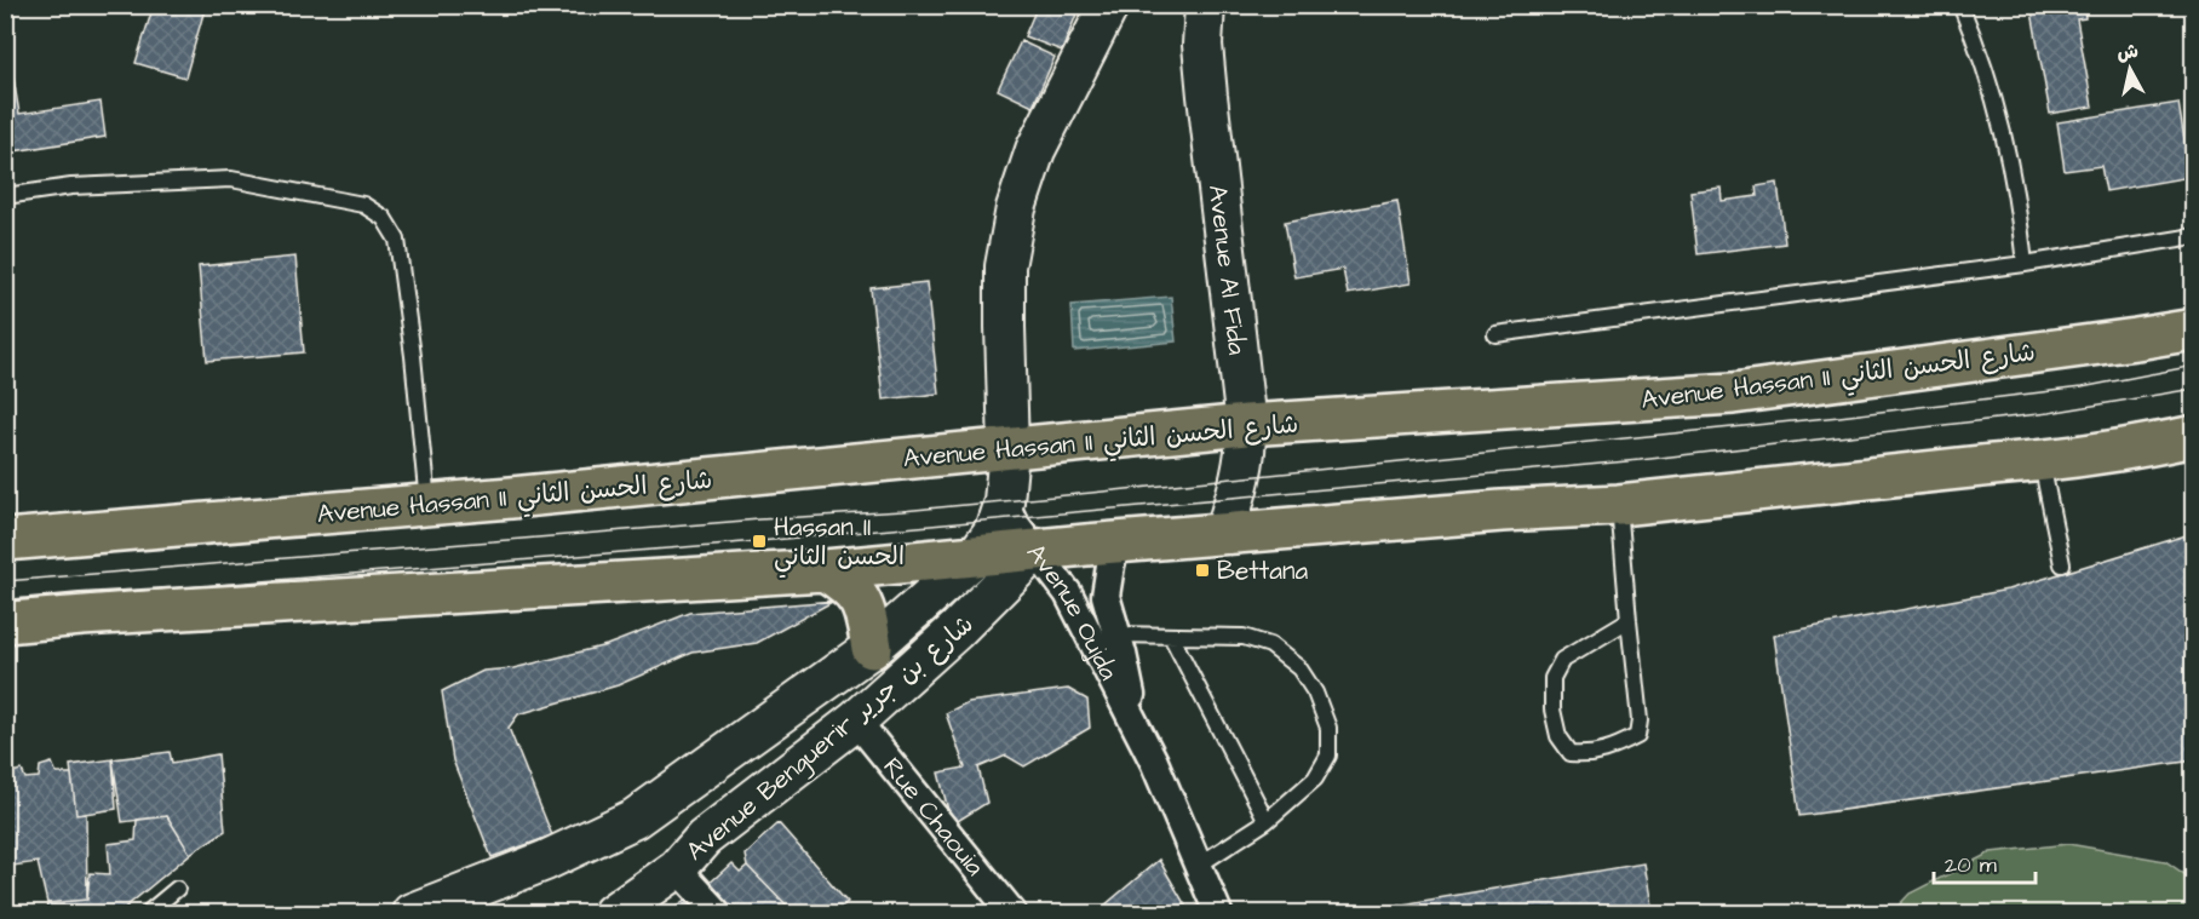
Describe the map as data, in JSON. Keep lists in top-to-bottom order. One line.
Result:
{"streets":{"highway":["Avenue Hassan II شارع الحسن الثاني"],"main road":["Avenue Al Fida","Avenue Benguerir شارع بن جرير"],"street":["Avenue Oujda","Rue Chaouia"]},"crossings":[["Avenue Al Fida","Avenue Hassan II شارع الحسن الثاني"],["Avenue Hassan II شارع الحسن الثاني","Avenue Benguerir شارع بن جرير"],["Avenue Oujda","Avenue Benguerir شارع بن جرير"],["Avenue Benguerir شارع بن جرير","Rue Chaouia"]],"places":{"transit":["Hassan II الحسن الثاني","Bettana"]},"scale_bar":"20 m","north":"top"}
